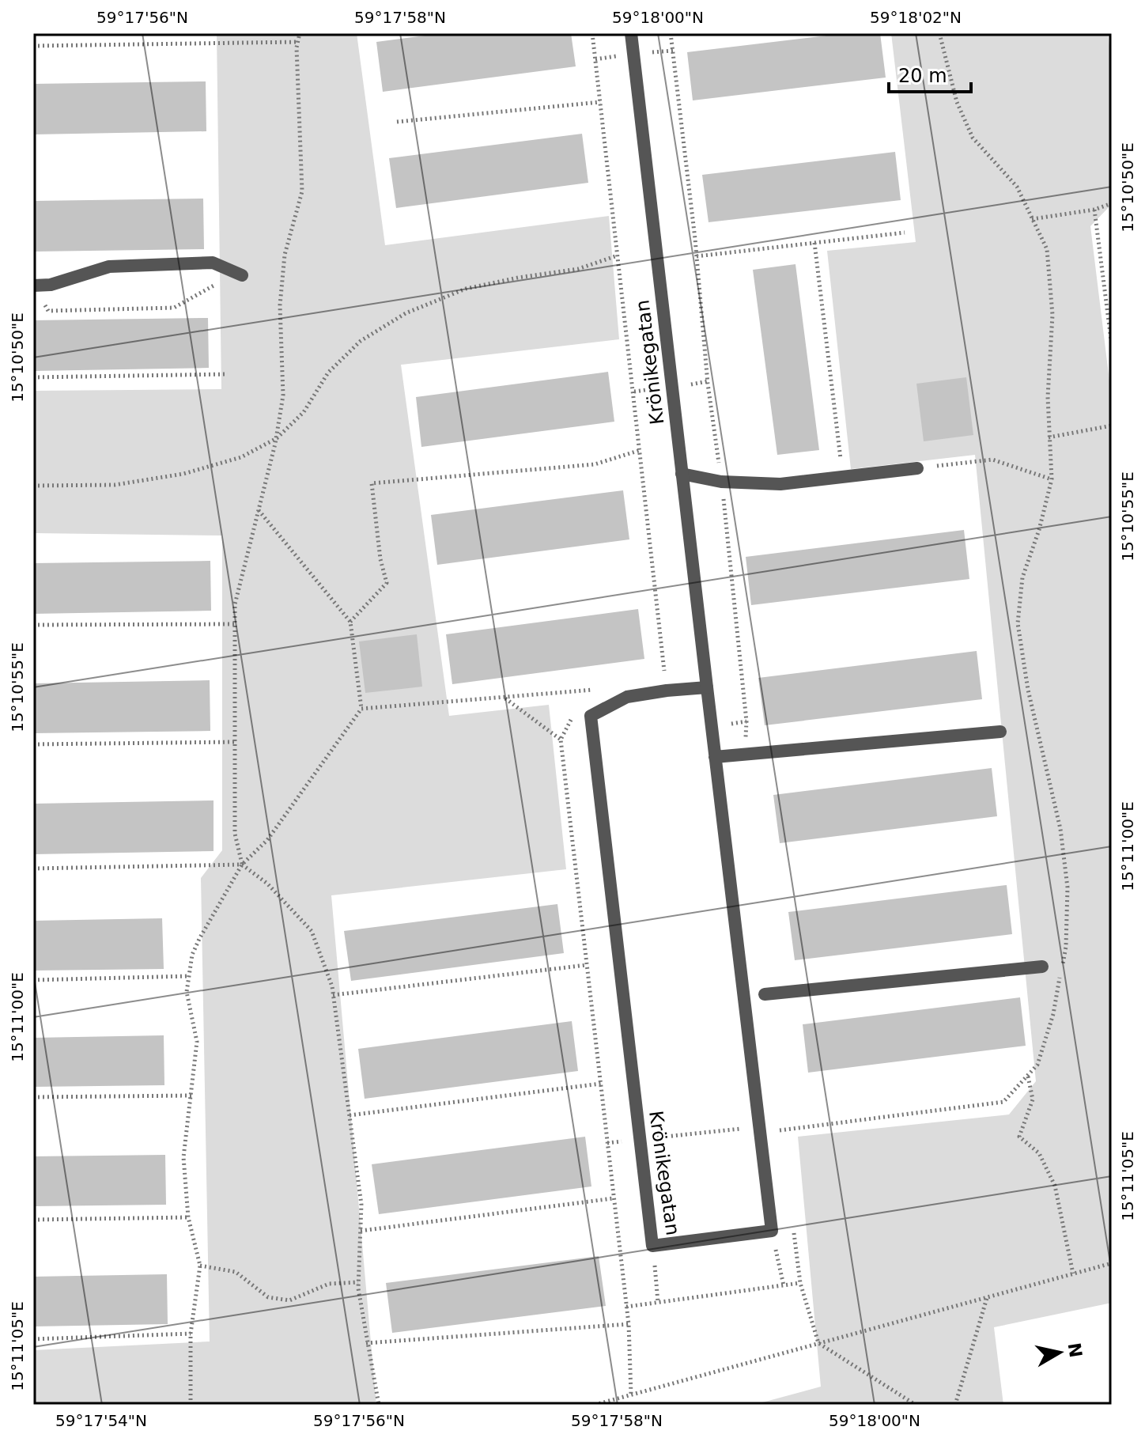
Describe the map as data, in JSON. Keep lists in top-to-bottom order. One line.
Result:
{"streets":{"street":["Krönikegatan"]},"scale_bar":"20 m","north":"right","coordinates":["59°17'56\"N","59°17'58\"N","59°18'00\"N","59°18'02\"N","15°10'50\"E","15°10'55\"E","15°11'00\"E","15°11'05\"E","59°17'54\"N"]}
